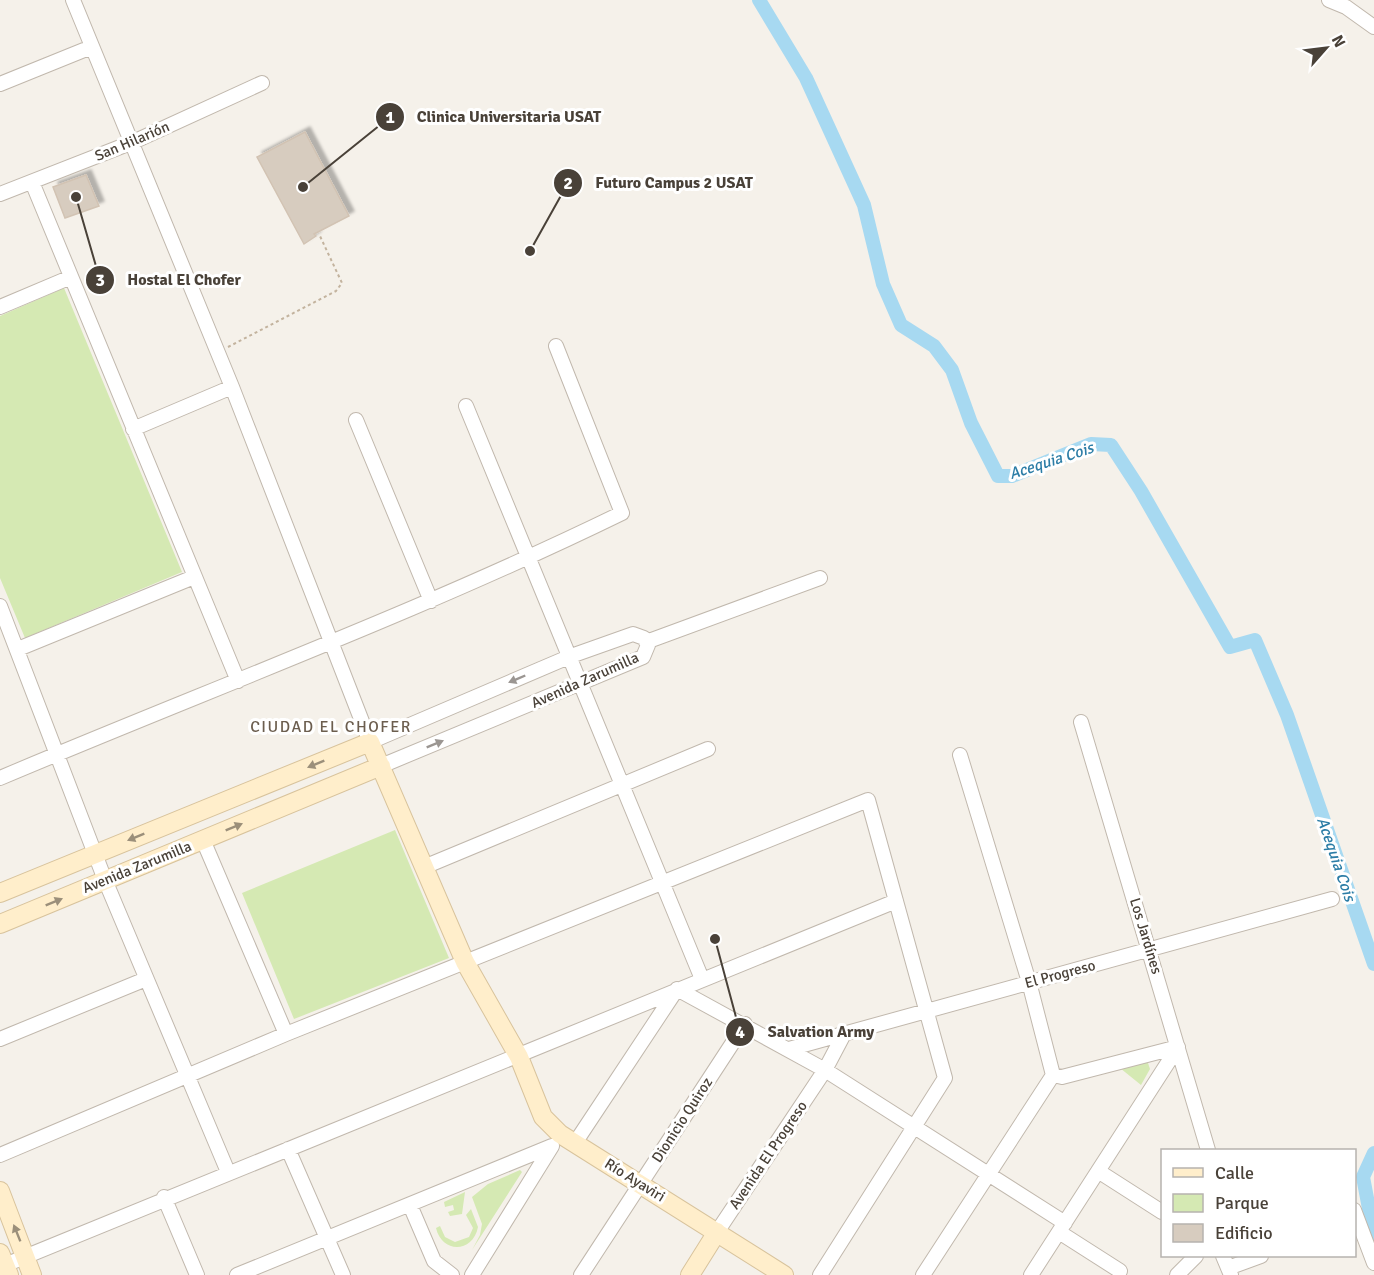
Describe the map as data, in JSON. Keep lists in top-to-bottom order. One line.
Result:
{"streets":{"street":["San Hilarión","Avenida Zarumilla","Los Jardínes","El Progreso","Dionicio Quiroz","Avenida El Progreso","Río Ayaviri"]},"crossings":[["Avenida Zarumilla","Río Ayaviri"],["Los Jardínes","El Progreso"],["El Progreso","Avenida El Progreso"],["Dionicio Quiroz","Río Ayaviri"],["Avenida El Progreso","Río Ayaviri"]],"districts":["CIUDAD EL CHOFER"],"water":["Acequia Cois"],"places":["Clinica Universitaria USAT","Hostal El Chofer","Futuro Campus 2 USAT","Salvation Army"],"legend":["Calle","Parque","Edificio"],"north":"top right"}
